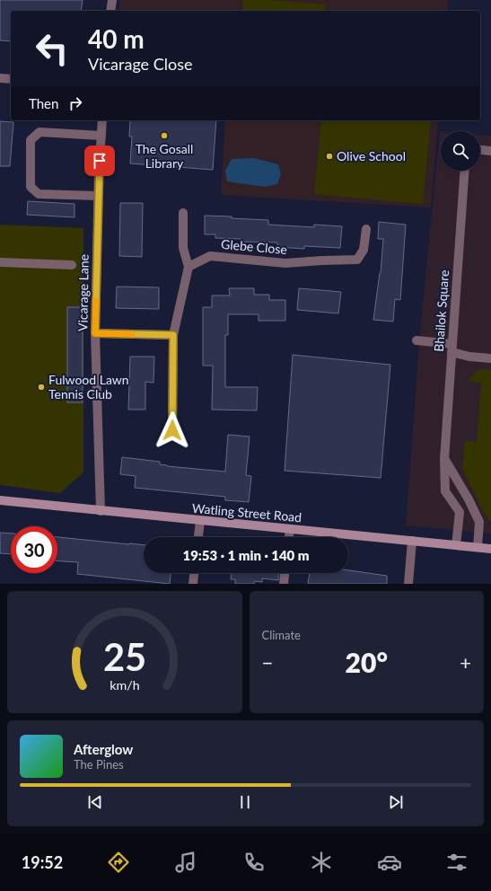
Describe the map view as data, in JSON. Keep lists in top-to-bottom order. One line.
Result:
{"streets":{"main road":["Watling Street Road"],"street":["Glebe Close","Vicarage Lane","Bhailok Square"]},"crossings":[["Vicarage Lane","Watling Street Road"],["Bhailok Square","Watling Street Road"]],"places":["The Gosall Library","Olive School","Fulwood Lawn Tennis Club"],"page":{"turn":["40 m","Vicarage Close"],"then":"Then","limit":"30","trip":"19:53 · 1 min · 140 m","tile":"Climate","heat":["−","20°","+"],"song":["Afterglow","The Pines"],"tabs":"19:52","gauge":["25","km/h"]}}
